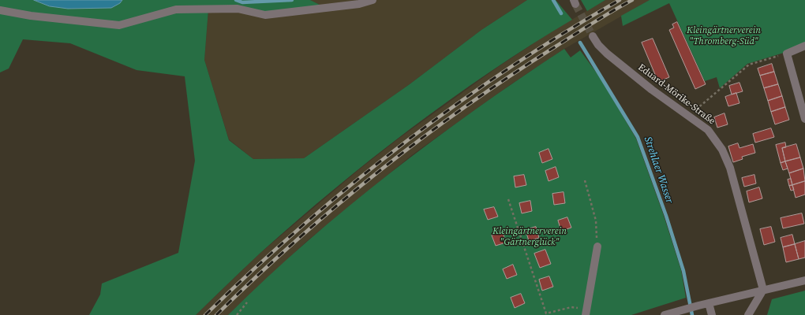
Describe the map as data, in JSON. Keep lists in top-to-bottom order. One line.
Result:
{"streets":{"street":["Eduard-Mörike-Straße"]},"water":["Strehlaer Wasser"],"parks":["Kleingärtnerverein \"Thromberg-Süd\"","Kleingärtnerverein \"Gärtnerglück\""]}
